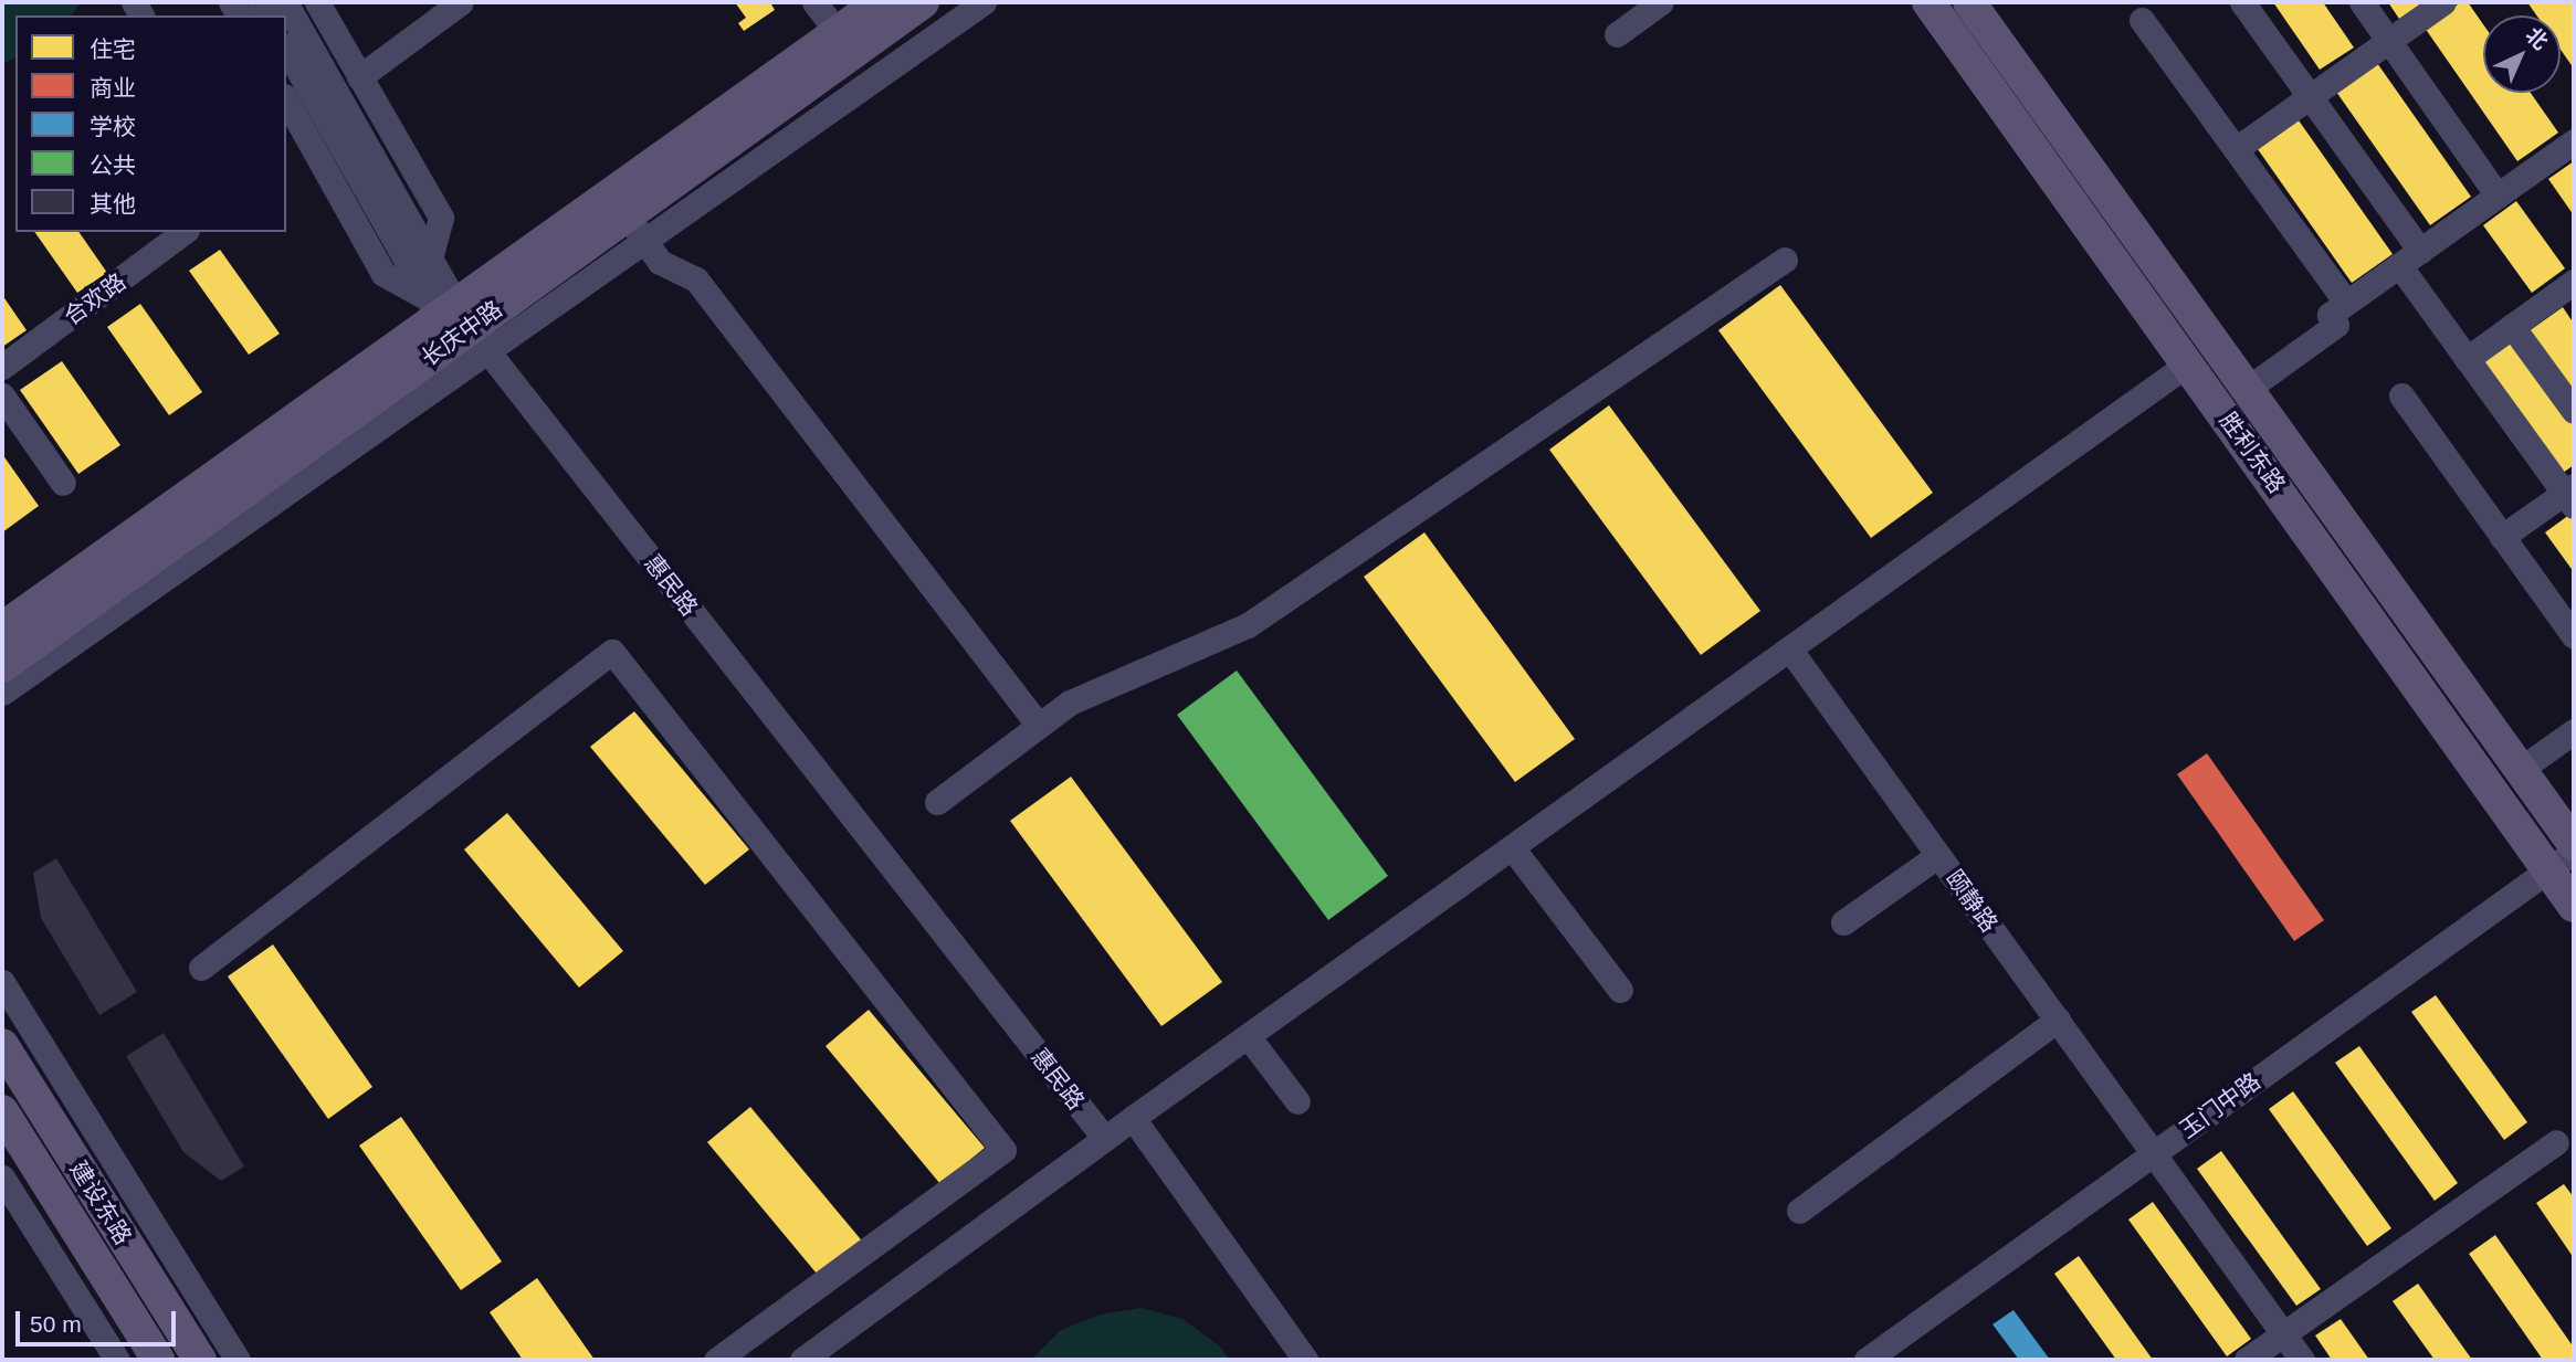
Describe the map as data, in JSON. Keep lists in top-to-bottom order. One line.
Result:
{"streets":{"main road":["长庆中路","胜利东路","建设东路"],"street":["合欢路","惠民路","颐静路","玉门中路"]},"crossings":[["长庆中路","惠民路"],["胜利东路","玉门中路"],["颐静路","玉门中路"]],"legend":["住宅","商业","学校","公共","其他"],"scale_bar":"50 m","north":"top right"}
